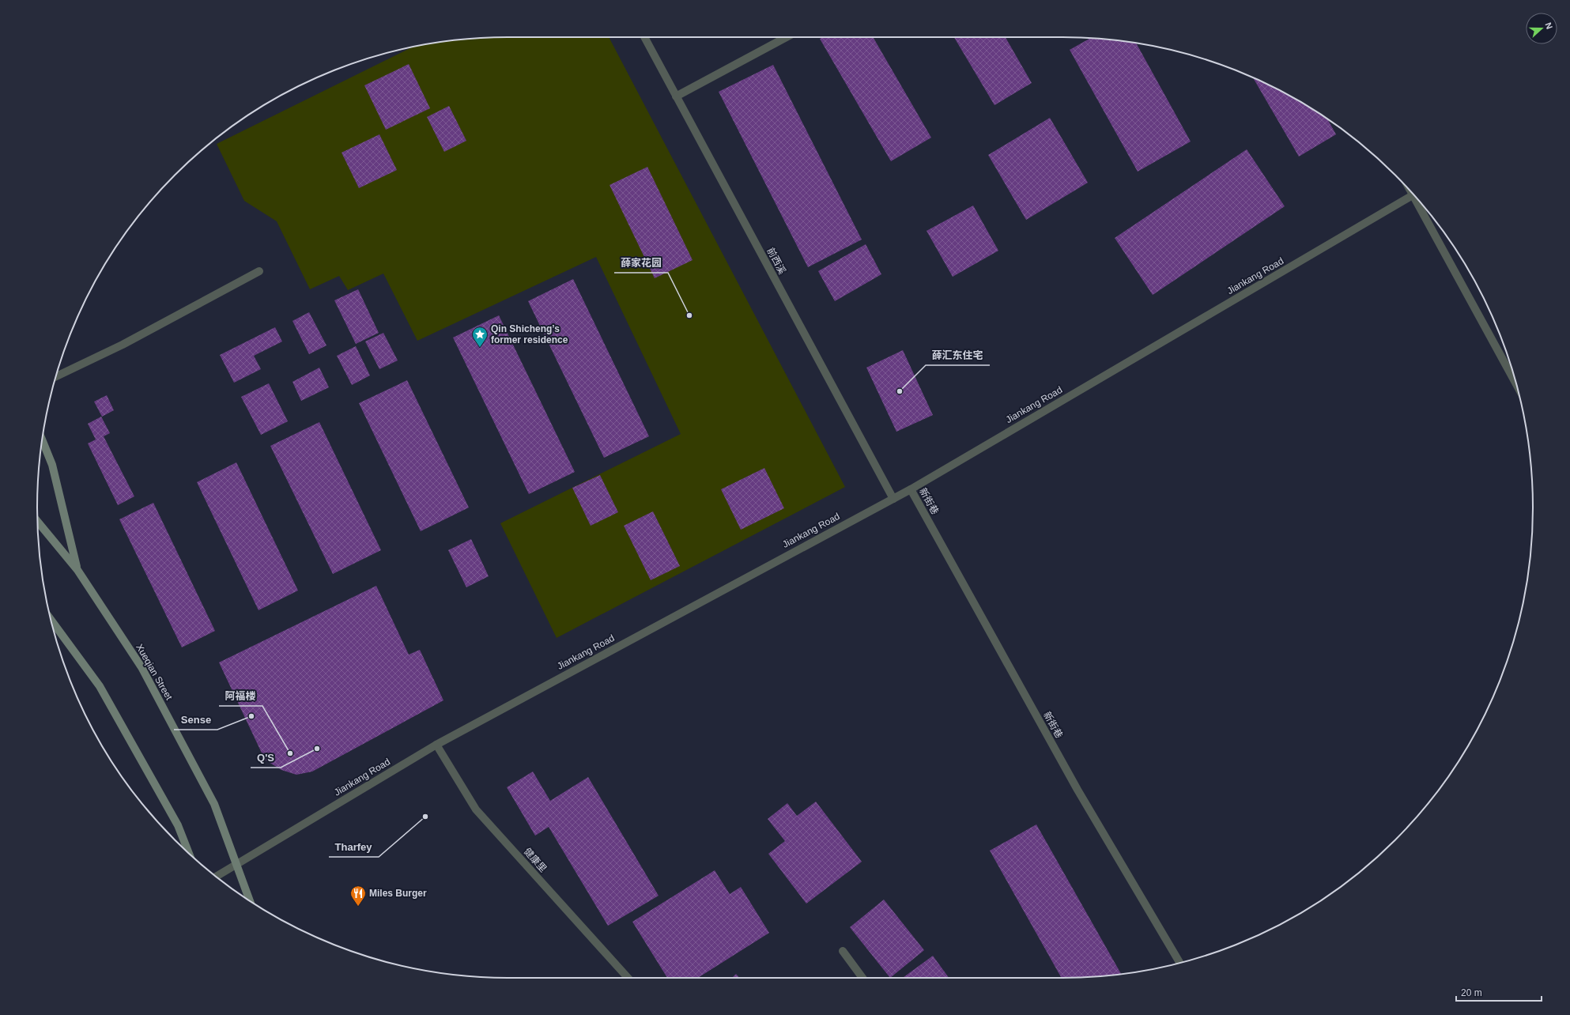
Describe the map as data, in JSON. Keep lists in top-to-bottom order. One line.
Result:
{"streets":{"main road":["Xueqian Street"],"street":["前西溪","Jiankang Road","新街巷","健康里"]},"crossings":[["前西溪","Jiankang Road"],["Jiankang Road","新街巷"],["Jiankang Road","Xueqian Street"],["Jiankang Road","健康里"]],"places":{"other":["薛家花园","薛汇东住宅","Sense","Q'S","阿福楼","Tharfey"],"place":["Qin Shicheng’s former residence"],"restaurant":["Miles Burger"]},"scale_bar":"20 m","north":"right"}
